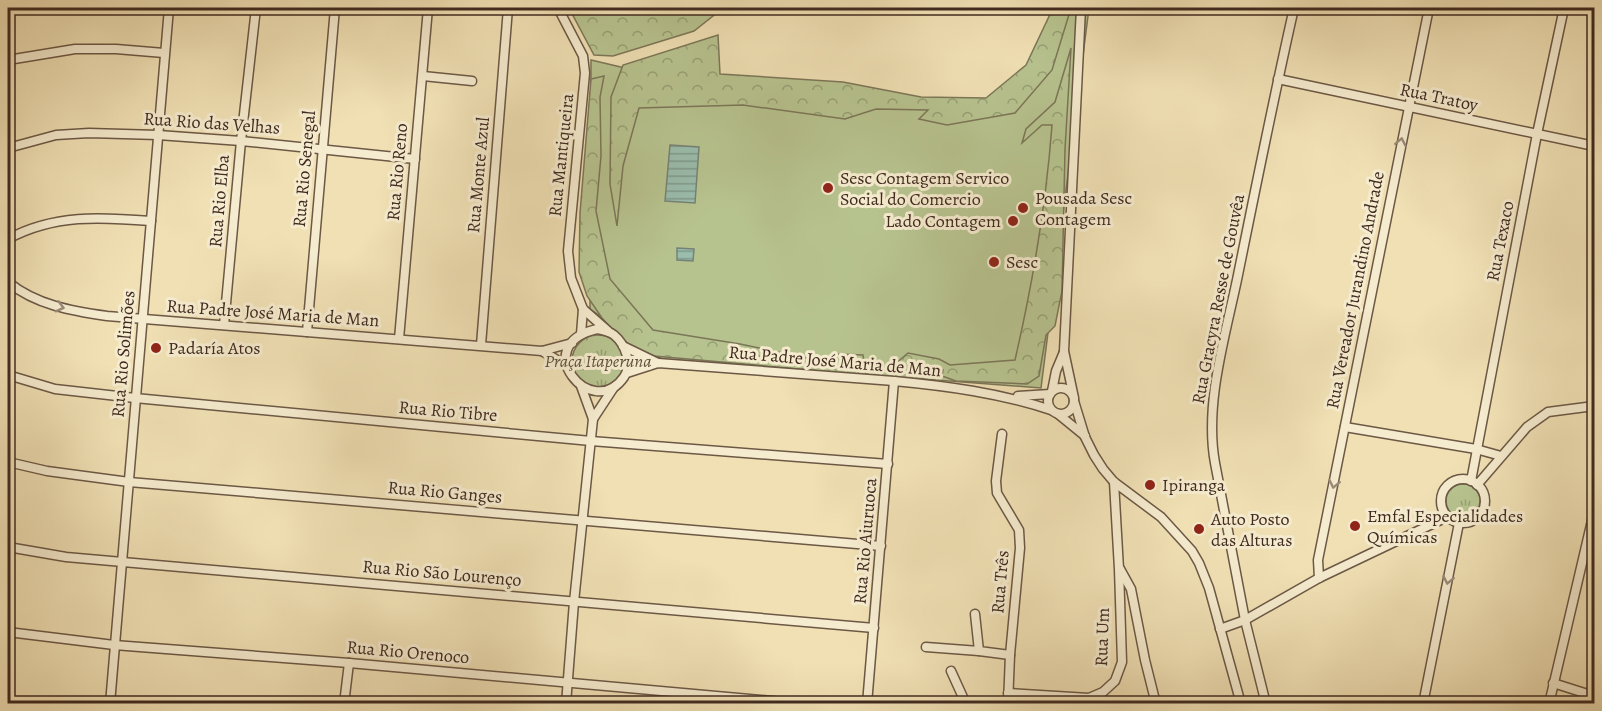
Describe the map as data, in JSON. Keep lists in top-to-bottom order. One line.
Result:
{"streets":{"street":["Rua Tratoy","Rua Rio das Velhas","Rua Mantiqueira","Rua Rio Senegal","Rua Rio Reno","Rua Monte Azul","Rua Rio Elba","Rua Texaco","Rua Vereador Jurandino Andrade","Rua Gracyra Resse de Gouvêa","Rua Padre José Maria de Man","Rua Rio Solimões","Rua Rio Tibre","Rua Rio Ganges","Rua Rio Aiuruoca","Rua Rio São Lourenço","Rua Três","Rua Um","Rua Rio Orenoco"]},"crossings":[["Rua Tratoy","Rua Texaco"],["Rua Tratoy","Rua Vereador Jurandino Andrade"],["Rua Tratoy","Rua Gracyra Resse de Gouvêa"],["Rua Rio das Velhas","Rua Rio Senegal"],["Rua Rio das Velhas","Rua Rio Reno"],["Rua Rio das Velhas","Rua Rio Elba"],["Rua Rio das Velhas","Rua Rio Solimões"],["Rua Mantiqueira","Rua Padre José Maria de Man"],["Rua Rio Senegal","Rua Padre José Maria de Man"],["Rua Rio Reno","Rua Padre José Maria de Man"],["Rua Monte Azul","Rua Padre José Maria de Man"],["Rua Rio Elba","Rua Padre José Maria de Man"],["Rua Padre José Maria de Man","Rua Rio Solimões"],["Rua Padre José Maria de Man","Rua Rio Aiuruoca"],["Rua Rio Solimões","Rua Rio Tibre"],["Rua Rio Solimões","Rua Rio Ganges"],["Rua Rio Solimões","Rua Rio São Lourenço"],["Rua Rio Solimões","Rua Rio Orenoco"],["Rua Rio Tibre","Rua Rio Aiuruoca"],["Rua Rio Ganges","Rua Rio Aiuruoca"],["Rua Rio Aiuruoca","Rua Rio São Lourenço"],["Rua Três","Rua Um"]],"parks":["Praça Itaperuna"],"places":["Sesc Contagem Servico Social do Comercio","Pousada Sesc Contagem","Lado Contagem","Sesc","Padaría Atos","Ipiranga","Emfal Especialidades Químicas","Auto Posto das Alturas"]}
